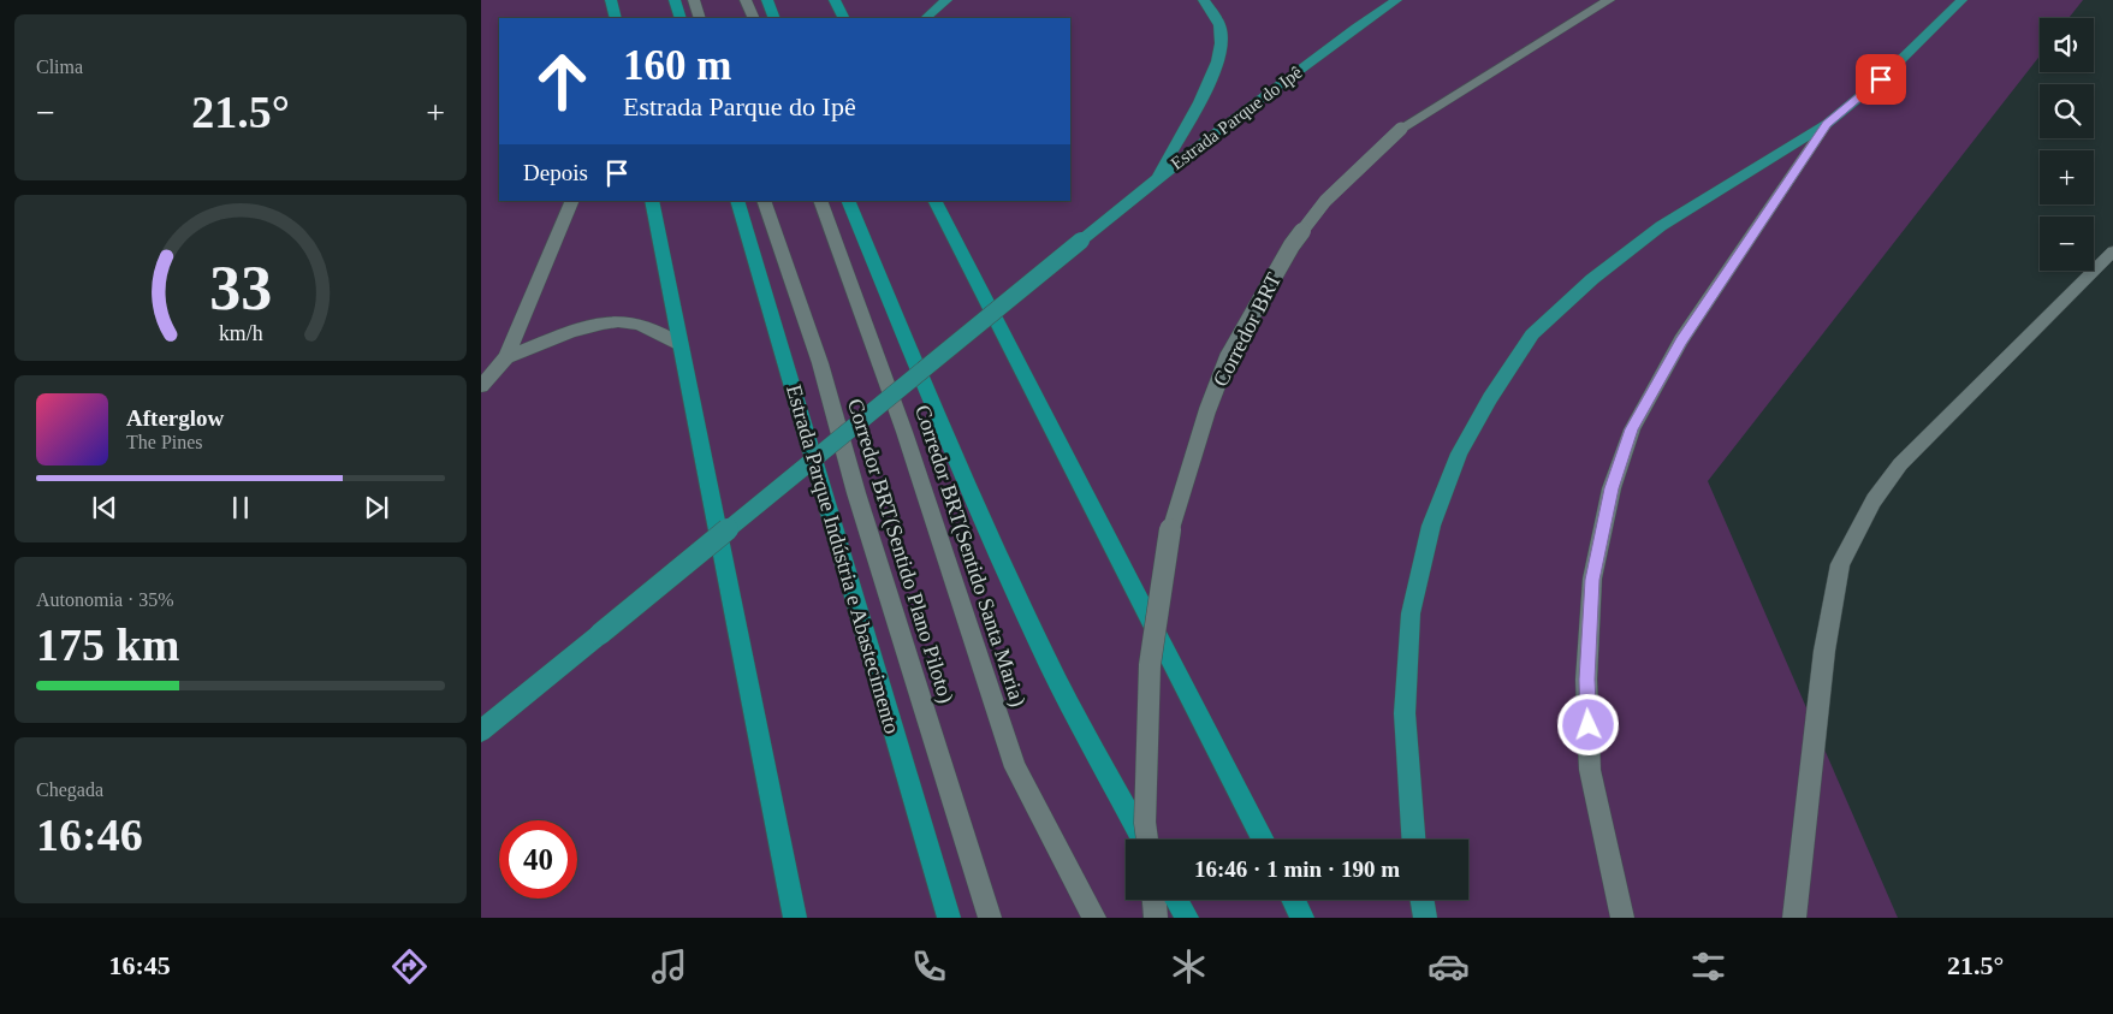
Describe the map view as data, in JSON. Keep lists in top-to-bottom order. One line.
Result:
{"streets":{"highway":["Estrada Parque Indústria e Abastecimento"],"main road":["Estrada Parque do Ipê"],"street":["Corredor BRT","Corredor BRT(Sentido Plano Piloto)","Corredor BRT(Sentido Santa Maria)"]},"page":{"tile":["Clima",["Autonomia · 35%","175 km"],["Chegada","16:46"]],"map_buttons":["+","−"],"turn":["160 m","Estrada Parque do Ipê"],"heat":["−","21.5°","+"],"then":"Depois","song":["Afterglow","The Pines"],"limit":"40","trip":"16:46 · 1 min · 190 m","tabs":["16:45","21.5°"],"gauge":["33","km/h"]}}
